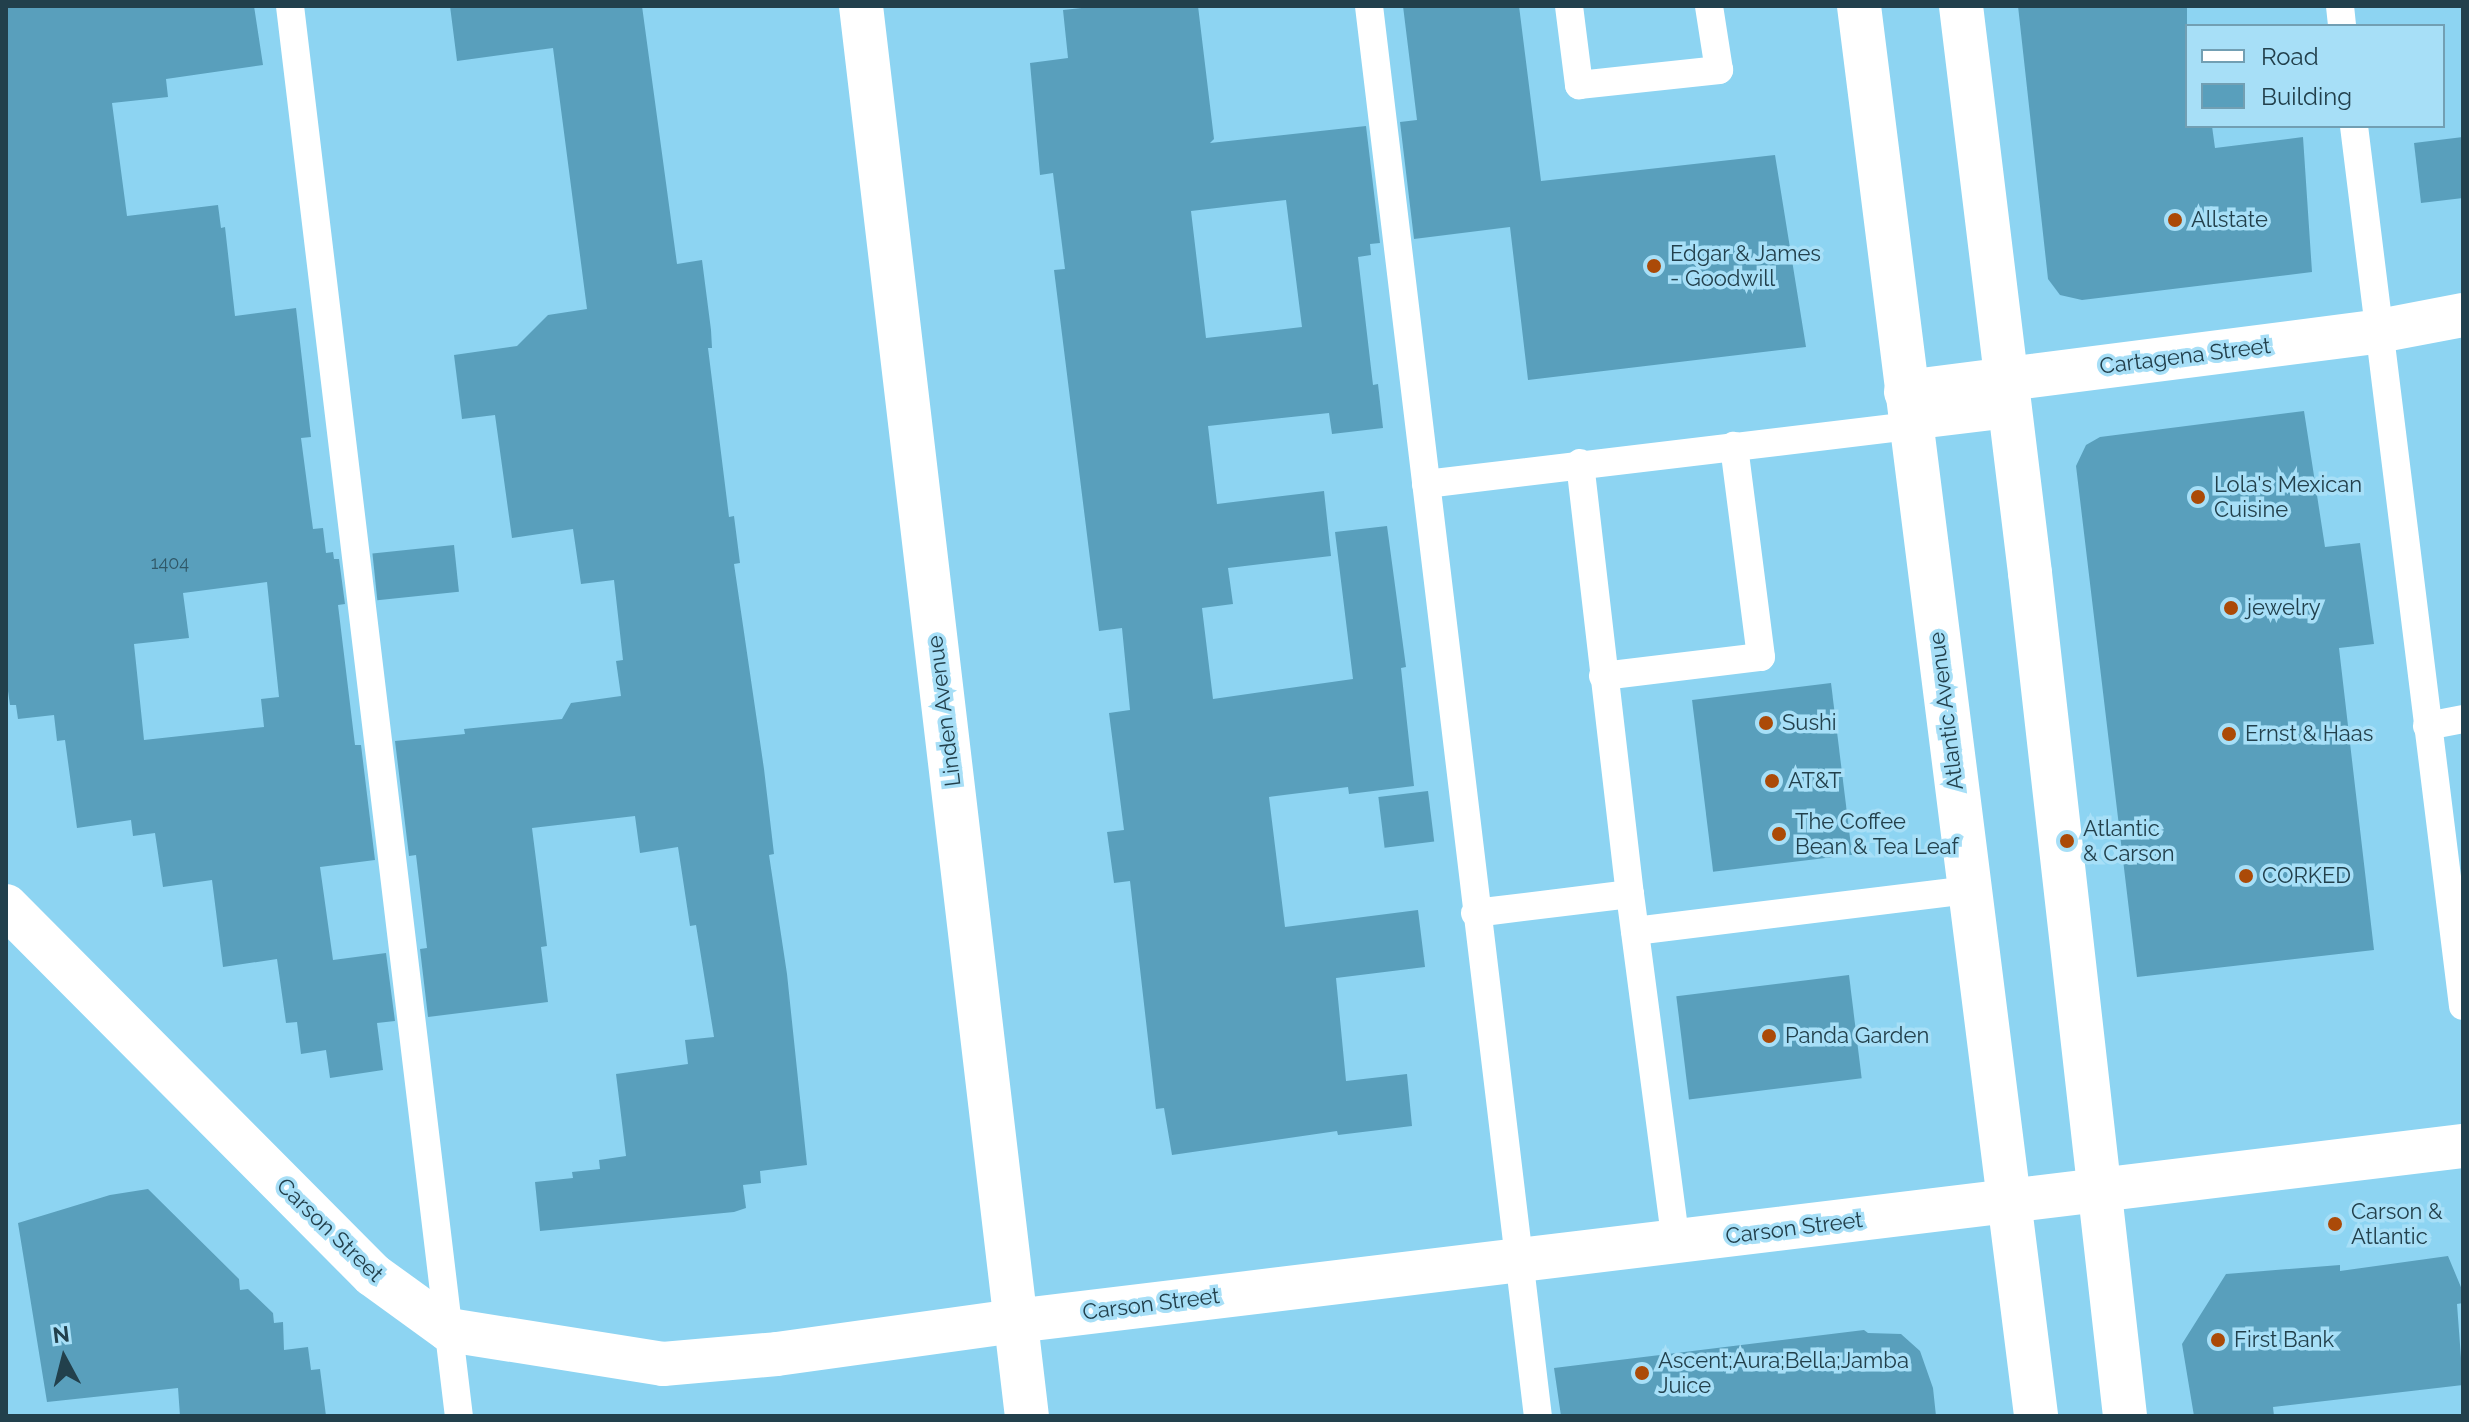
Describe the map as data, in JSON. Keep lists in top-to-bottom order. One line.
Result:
{"streets":{"main road":["Cartagena Street","Linden Avenue","Atlantic Avenue","Carson Street"]},"crossings":[["Cartagena Street","Atlantic Avenue"],["Linden Avenue","Carson Street"],["Atlantic Avenue","Carson Street"]],"places":["Allstate","Edgar & James - Goodwill","Lola's Mexican Cuisine","jewelry","Sushi","Ernst & Haas","AT&T","The Coffee Bean & Tea Leaf","Atlantic & Carson","CORKED","Panda Garden","Carson & Atlantic","First Bank","Ascent;Aura;Bella;Jamba Juice"],"house_numbers":["1404"],"legend":["Road","Building"],"north":"top"}
